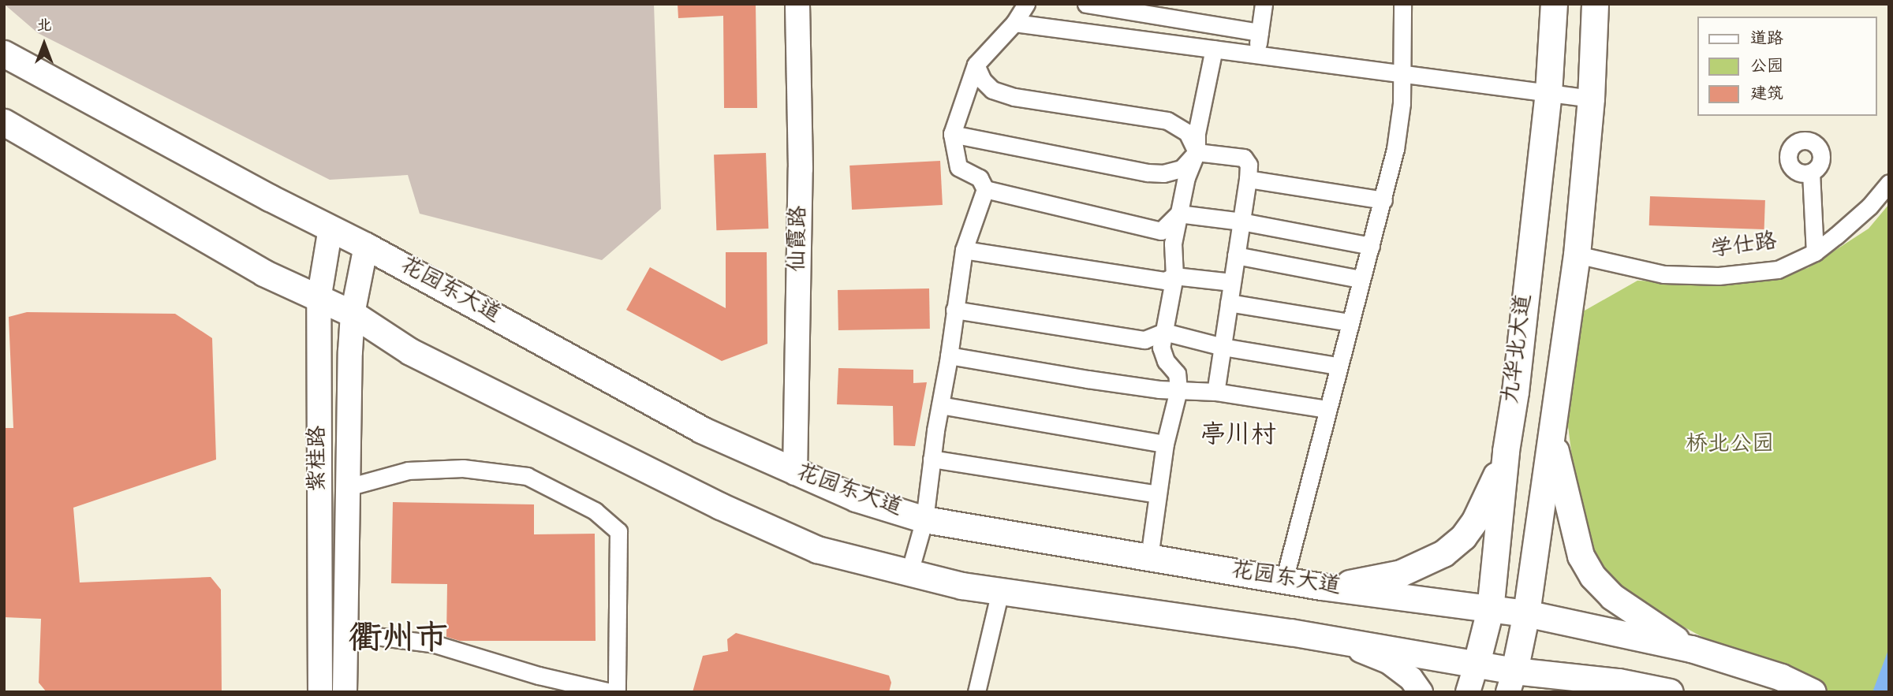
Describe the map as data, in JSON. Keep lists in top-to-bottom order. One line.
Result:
{"streets":{"main road":["仙霞路","花园东大道","九华北大道","紫桂路"],"street":["学仕路"]},"crossings":[["仙霞路","花园东大道"],["学仕路","九华北大道"],["花园东大道","九华北大道"],["花园东大道","紫桂路"]],"districts":["亭川村","衢州市"],"parks":["桥北公园"],"legend":["道路","公园","建筑"],"north":"top"}
